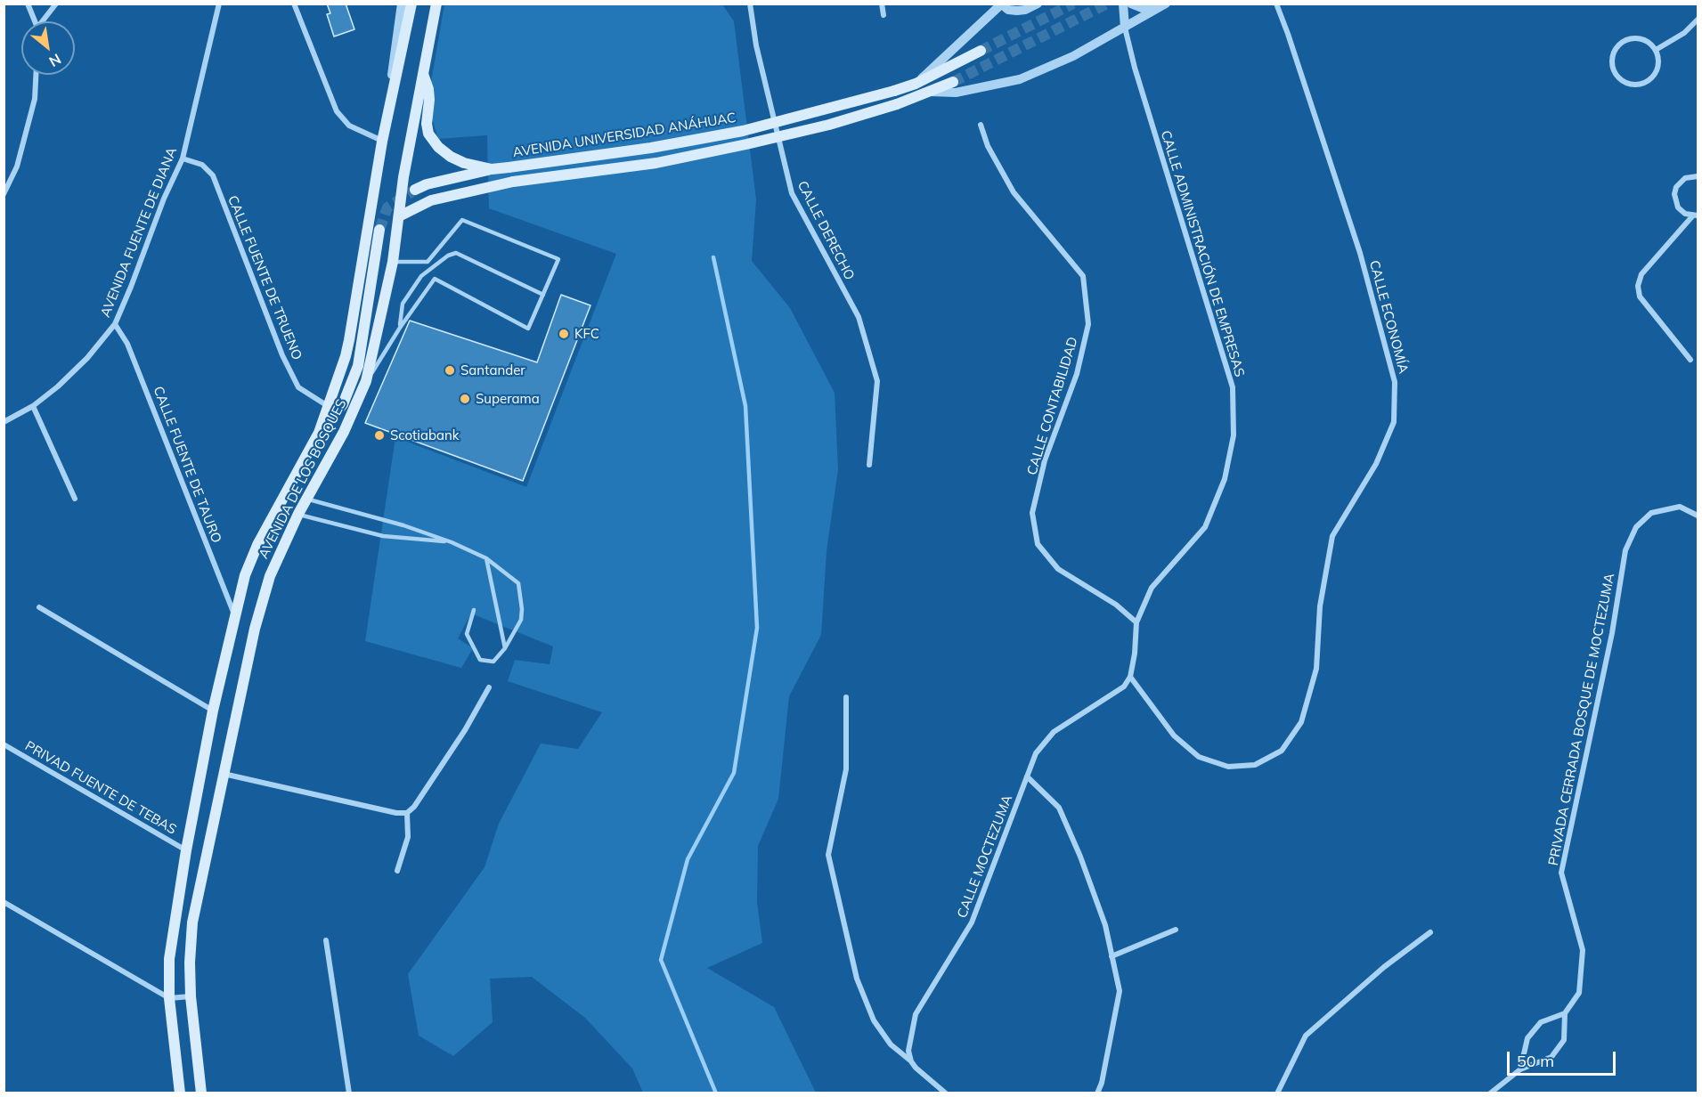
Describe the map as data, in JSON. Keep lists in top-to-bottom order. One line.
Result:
{"streets":{"main road":["AVENIDA UNIVERSIDAD ANÁHUAC","AVENIDA DE LOS BOSQUES"],"street":["CALLE DERECHO","AVENIDA FUENTE DE DIANA","CALLE ADMINISTRACIÓN DE EMPRESAS","CALLE FUENTE DE TRUENO","CALLE ECONOMÍA","CALLE CONTABILIDAD","CALLE FUENTE DE TAURO","PRIVADA CERRADA BOSQUE DE MOCTEZUMA","PRIVAD FUENTE DE TEBAS","CALLE MOCTEZUMA"]},"crossings":[["AVENIDA UNIVERSIDAD ANÁHUAC","AVENIDA DE LOS BOSQUES"],["AVENIDA FUENTE DE DIANA","CALLE FUENTE DE TRUENO"],["AVENIDA FUENTE DE DIANA","CALLE FUENTE DE TAURO"],["CALLE ADMINISTRACIÓN DE EMPRESAS","CALLE CONTABILIDAD"],["CALLE FUENTE DE TRUENO","AVENIDA DE LOS BOSQUES"],["CALLE ECONOMÍA","CALLE MOCTEZUMA"],["CALLE FUENTE DE TAURO","AVENIDA DE LOS BOSQUES"],["AVENIDA DE LOS BOSQUES","PRIVAD FUENTE DE TEBAS"]],"places":["KFC","Santander","Superama","Scotiabank"],"scale_bar":"50 m","north":"bottom right"}
